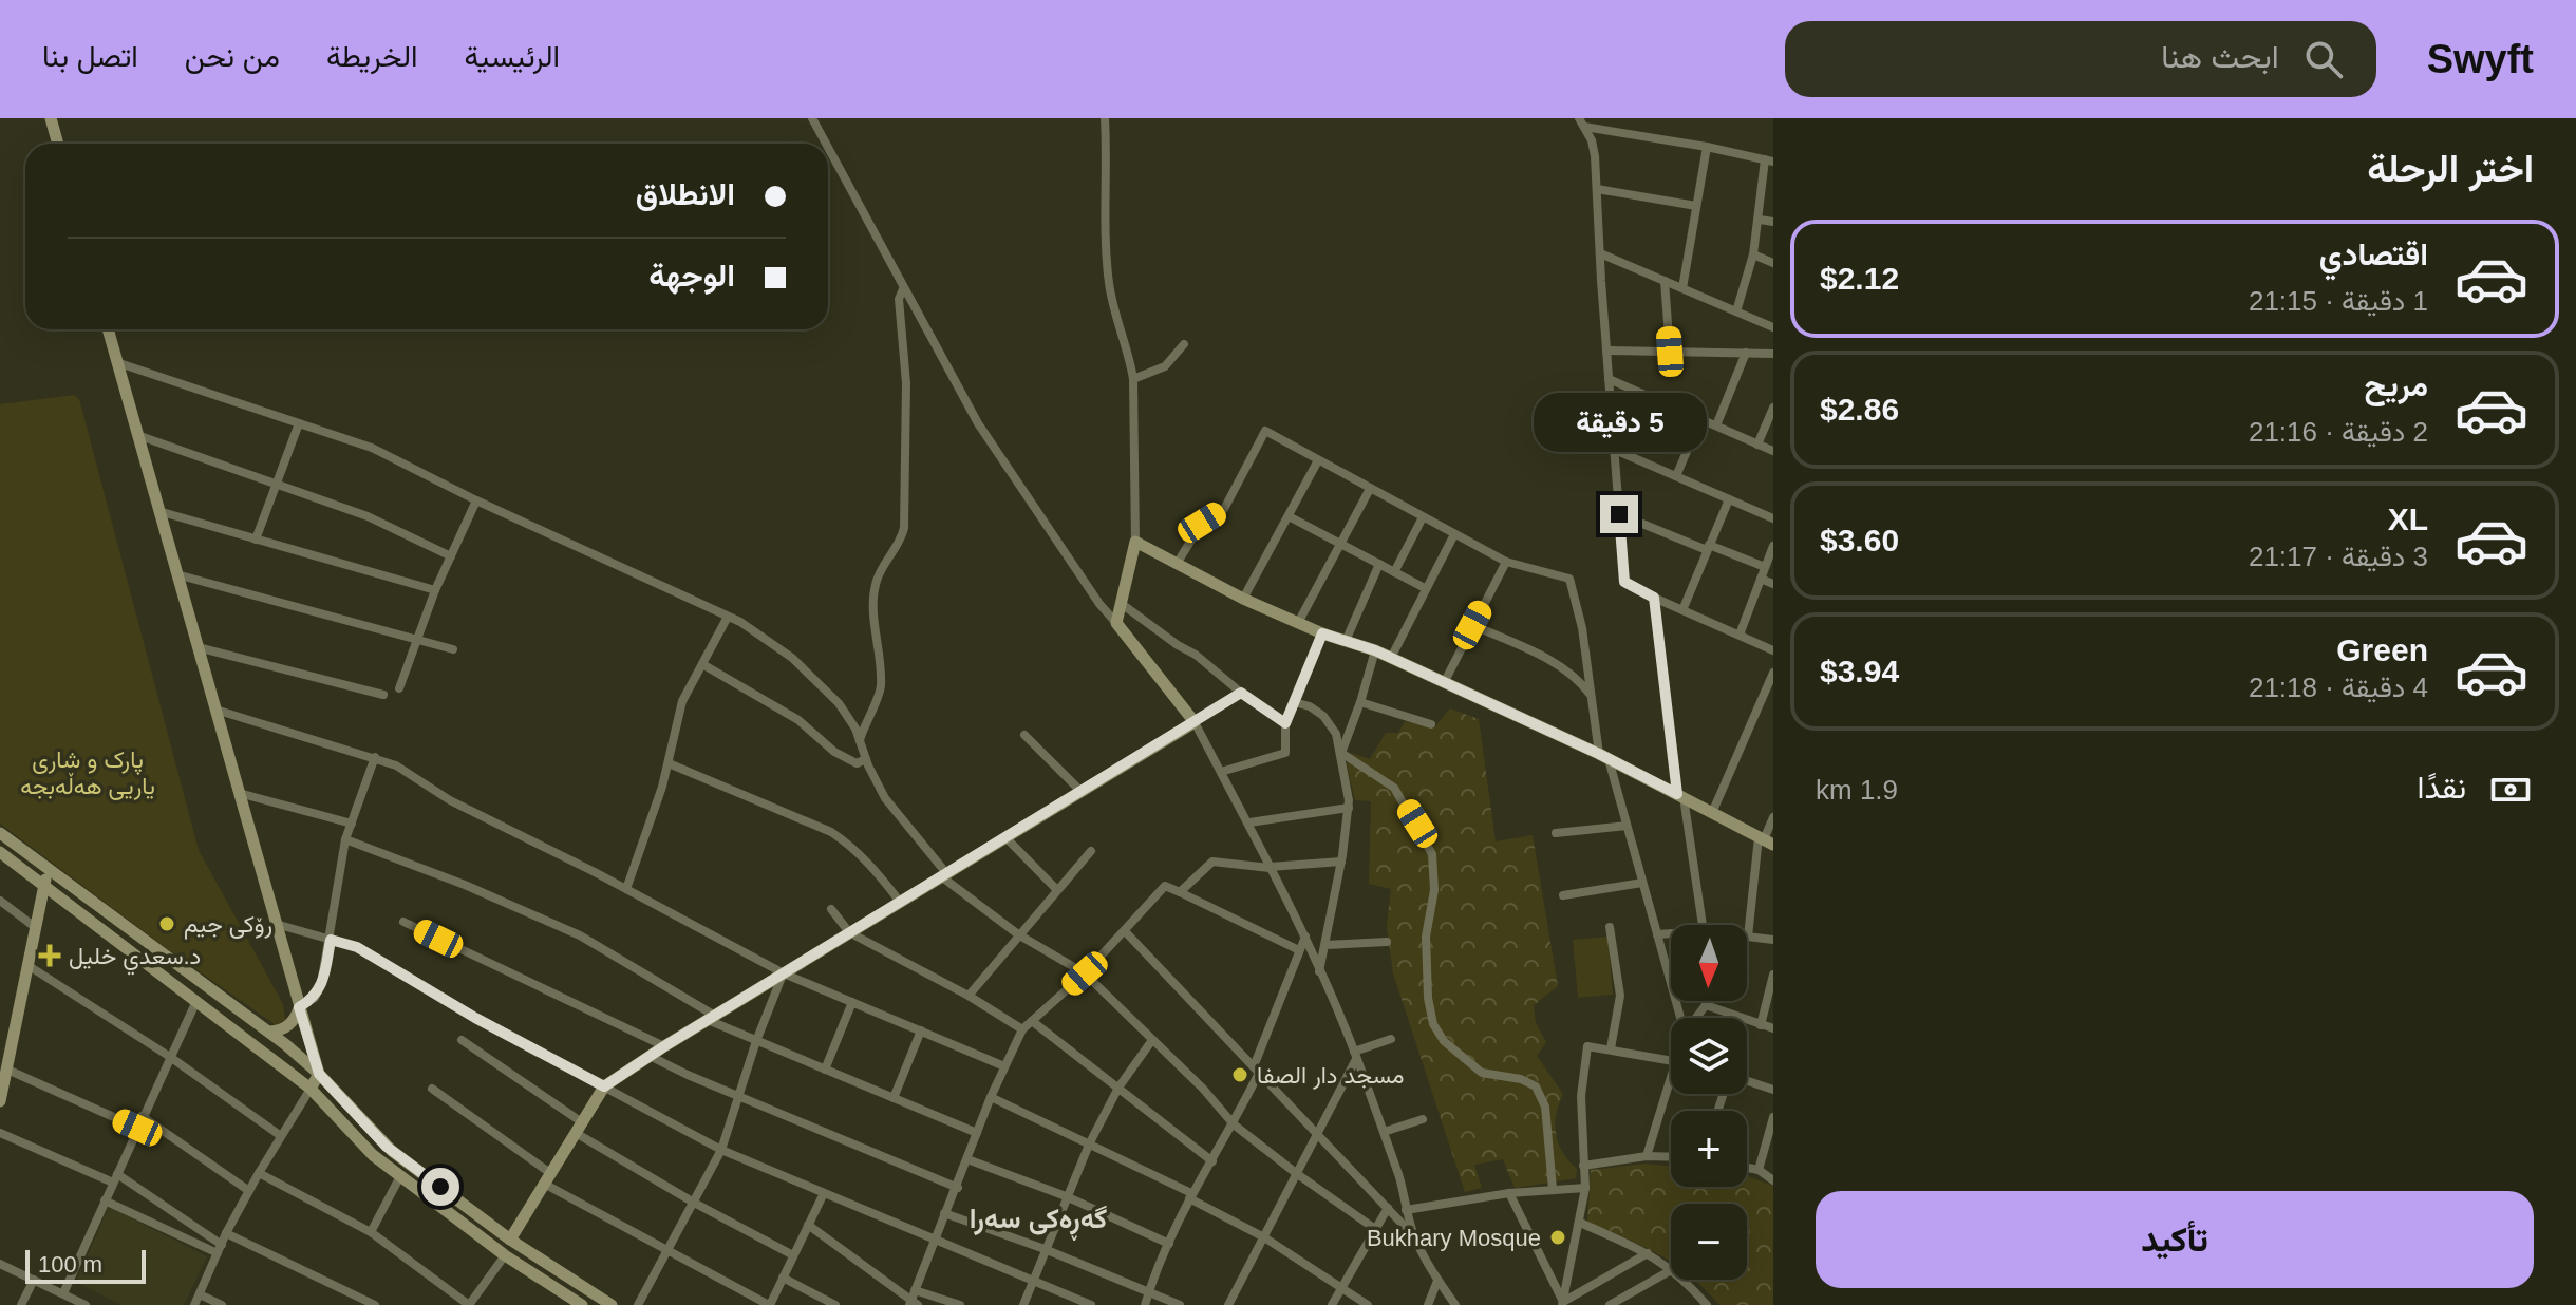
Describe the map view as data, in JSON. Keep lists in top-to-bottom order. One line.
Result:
{"districts":["گەڕەکی سەرا"],"parks":["پارک و شاری یاریی ھەڵەبجە"],"places":{"other":["رۆکی جیم","مسجد دار الصفا","Bukhary Mosque"],"health":["د.سعدي خليل"]},"scale_bar":"100 m","north":"bottom","page":{"header":"Swyft","search":"ابحث هنا","nav":["الرئيسية","الخريطة","من نحن","اتصل بنا"],"heading":"اختر الرحلة","banner":["الانطلاق","الوجهة"],"list":[{"name":"اقتصادي","note":"1 دقيقة · 21:15","value":"$2.12"},{"name":"مريح","note":"2 دقيقة · 21:16","value":"$2.86"},{"name":"XL","note":"3 دقيقة · 21:17","value":"$3.60"},{"name":"Green","note":"4 دقيقة · 21:18","value":"$3.94"}],"bubble":"5 دقيقة","pay":["نقدًا","1.9 km"],"map_buttons":["+","−"],"buttons":"تأكيد","scale":"100 m"}}
